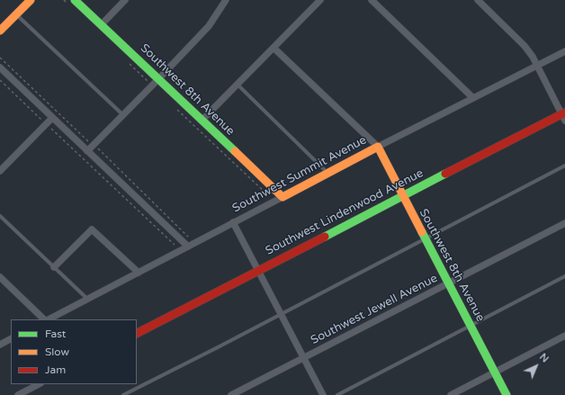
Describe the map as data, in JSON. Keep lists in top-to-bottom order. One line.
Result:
{"streets":{"street":["Southwest 8th Avenue","Southwest Summit Avenue","Southwest Lindenwood Avenue","Southwest Jewell Avenue"]},"crossings":[["Southwest 8th Avenue","Southwest Summit Avenue"],["Southwest 8th Avenue","Southwest Lindenwood Avenue"],["Southwest 8th Avenue","Southwest Jewell Avenue"]],"legend":["Fast","Slow","Jam"],"north":"top right"}
